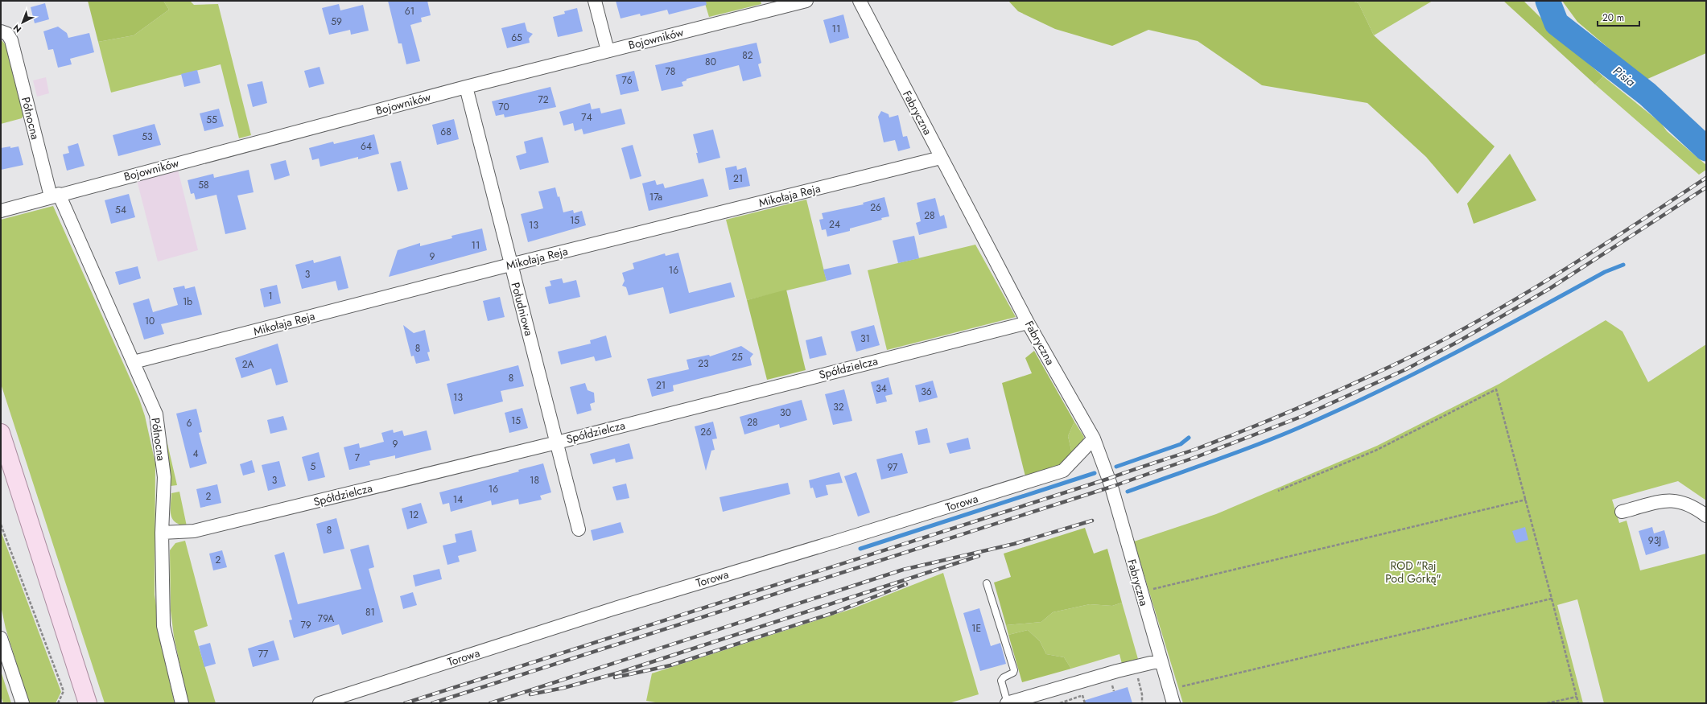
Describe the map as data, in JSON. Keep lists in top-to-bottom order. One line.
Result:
{"streets":{"street":["Bojowników","Fabryczna","Północna","Mikołaja Reja","Południowa","Spółdzielcza","Torowa"]},"crossings":[["Bojowników","Północna"],["Bojowników","Południowa"],["Fabryczna","Mikołaja Reja"],["Fabryczna","Spółdzielcza"],["Fabryczna","Torowa"],["Północna","Mikołaja Reja"],["Północna","Spółdzielcza"],["Mikołaja Reja","Południowa"],["Południowa","Spółdzielcza"]],"water":["Pisia"],"parks":["ROD \"Raj Pod Górką\""],"house_numbers":["61","59","11","65","82","80","78","76","72","70","74","55","68","53","64","21","58","17a","26","54","28","15","24","13","11","9","16","3","1","1b","10","31","8","25","23","2A","8","21","34","36","13","32","30","15","28","6","26","9","4","7","5","97","3","18","16","2","14","12","8","93J","2","81","79A","79","1E","77"],"scale_bar":"20 m","north":"bottom left"}
